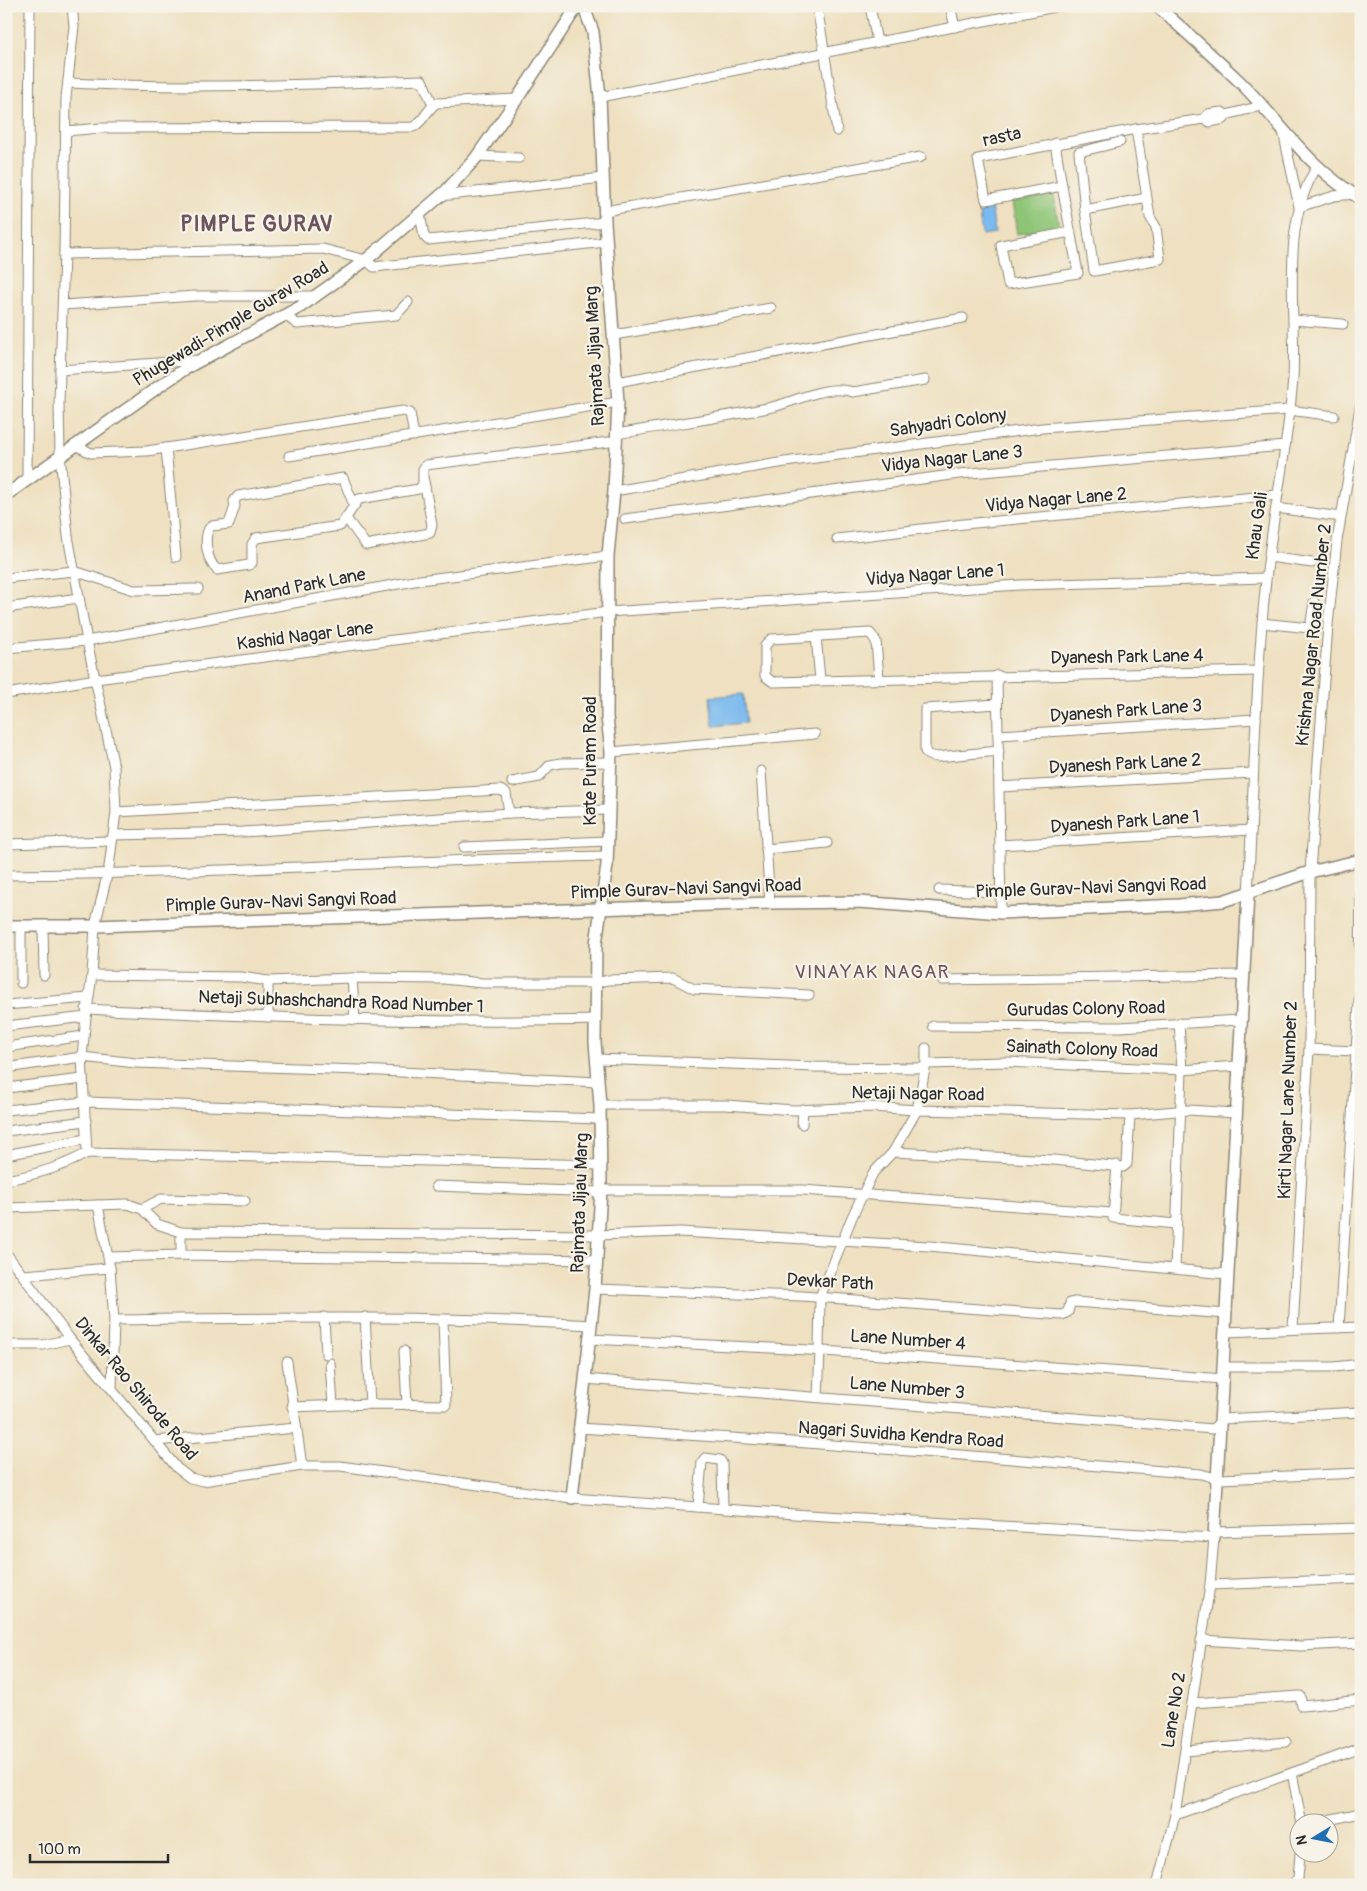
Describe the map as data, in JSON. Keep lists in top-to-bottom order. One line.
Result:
{"streets":{"street":["rasta","Phugewadi-Pimple Gurav Road","Rajmata Jijau Marg","Sahyadri Colony","Vidya Nagar Lane 3","Vidya Nagar Lane 2","Khau Gali","Vidya Nagar Lane 1","Anand Park Lane","Krishna Nagar Road Number 2","Kashid Nagar Lane","Dyanesh Park Lane 4","Dyanesh Park Lane 3","Kate Puram Road","Dyanesh Park Lane 2","Dyanesh Park Lane 1","Pimple Gurav-Navi Sangvi Road","Netaji Subhashchandra Road Number 1","Gurudas Colony Road","Sainath Colony Road","Netaji Nagar Road","Kirti Nagar Lane Number 2","Devkar Path","Lane Number 4","Lane Number 3","Dinkar Rao Shirode Road","Nagari Suvidha Kendra Road","Lane No 2"]},"crossings":[["Phugewadi-Pimple Gurav Road","Rajmata Jijau Marg"],["Rajmata Jijau Marg","Sahyadri Colony"],["Rajmata Jijau Marg","Vidya Nagar Lane 1"],["Rajmata Jijau Marg","Anand Park Lane"],["Rajmata Jijau Marg","Kashid Nagar Lane"],["Rajmata Jijau Marg","Kate Puram Road"],["Rajmata Jijau Marg","Pimple Gurav-Navi Sangvi Road"],["Rajmata Jijau Marg","Netaji Subhashchandra Road Number 1"],["Rajmata Jijau Marg","Sainath Colony Road"],["Rajmata Jijau Marg","Netaji Nagar Road"],["Rajmata Jijau Marg","Devkar Path"],["Rajmata Jijau Marg","Lane Number 4"],["Rajmata Jijau Marg","Lane Number 3"],["Rajmata Jijau Marg","Dinkar Rao Shirode Road"],["Rajmata Jijau Marg","Nagari Suvidha Kendra Road"],["Sahyadri Colony","Khau Gali"],["Vidya Nagar Lane 3","Khau Gali"],["Vidya Nagar Lane 2","Khau Gali"],["Khau Gali","Vidya Nagar Lane 1"],["Khau Gali","Dyanesh Park Lane 4"],["Khau Gali","Dyanesh Park Lane 3"],["Khau Gali","Dyanesh Park Lane 2"],["Khau Gali","Dyanesh Park Lane 1"],["Khau Gali","Pimple Gurav-Navi Sangvi Road"],["Vidya Nagar Lane 1","Kashid Nagar Lane"],["Vidya Nagar Lane 1","Kate Puram Road"],["Krishna Nagar Road Number 2","Pimple Gurav-Navi Sangvi Road"],["Krishna Nagar Road Number 2","Kirti Nagar Lane Number 2"],["Kashid Nagar Lane","Kate Puram Road"],["Kate Puram Road","Pimple Gurav-Navi Sangvi Road"],["Pimple Gurav-Navi Sangvi Road","Kirti Nagar Lane Number 2"],["Dinkar Rao Shirode Road","Lane No 2"]],"districts":["PIMPLE GURAV","VINAYAK NAGAR"],"scale_bar":"100 m","north":"left"}
